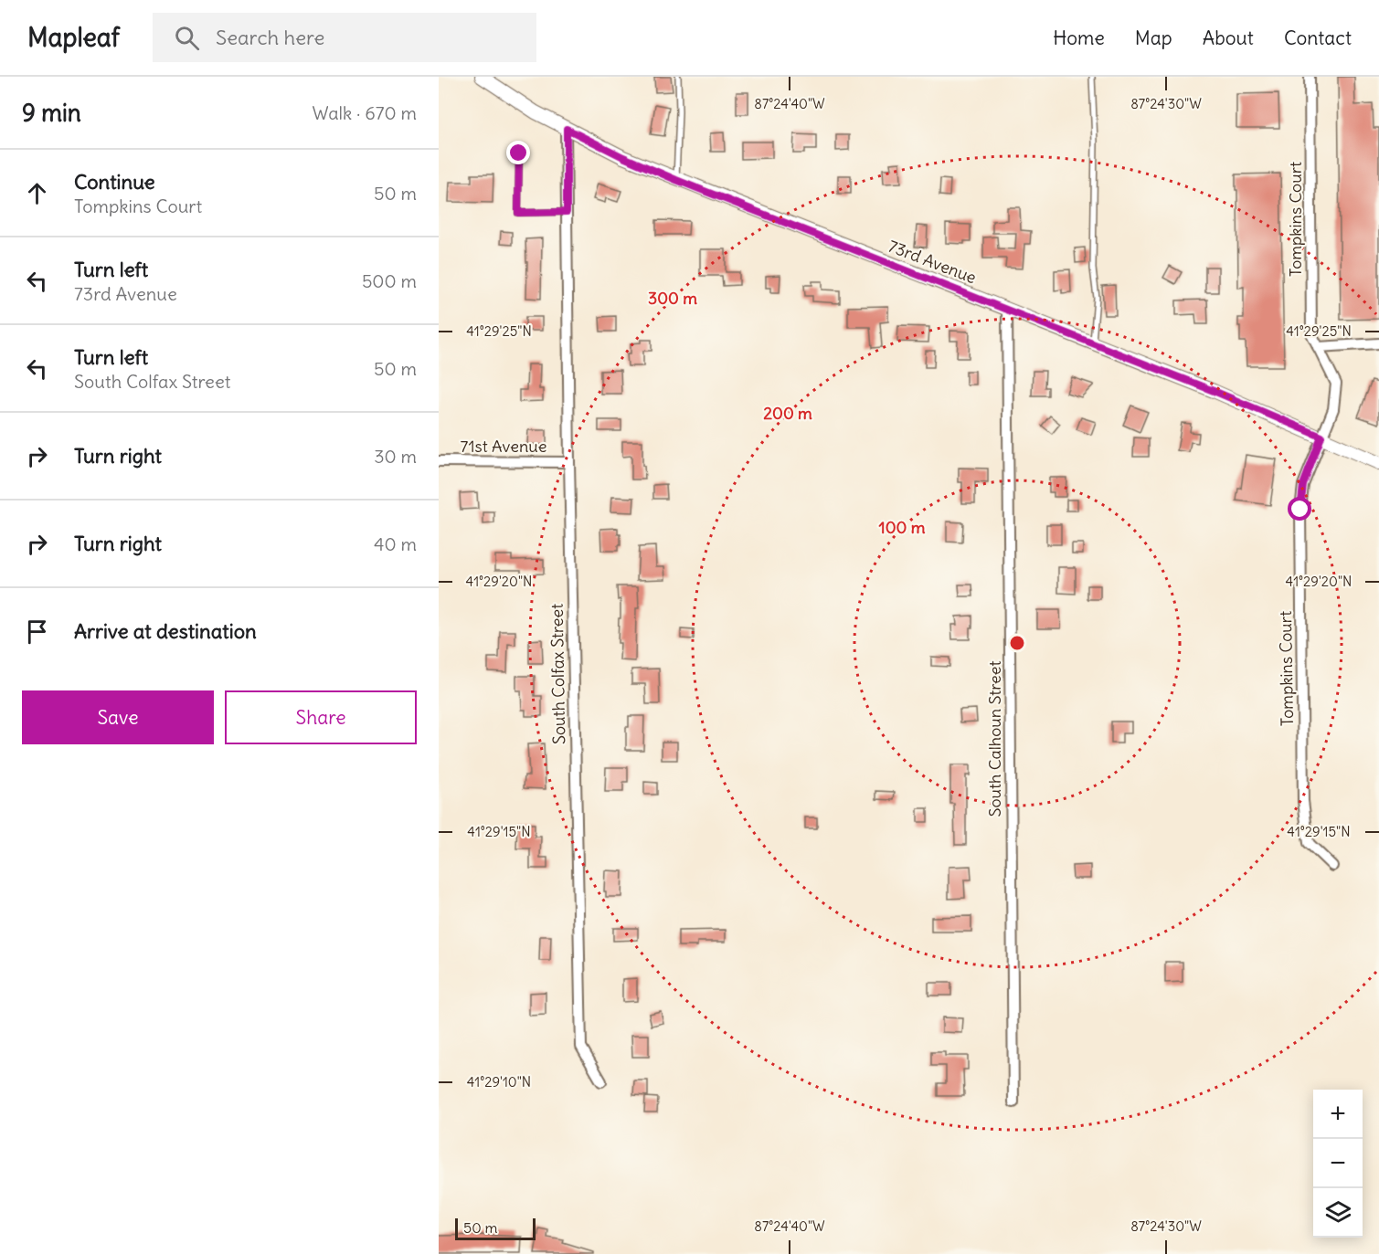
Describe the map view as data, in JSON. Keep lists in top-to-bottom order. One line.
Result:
{"streets":{"street":["Tompkins Court","73rd Avenue","71st Avenue","South Colfax Street","South Calhoun Street"]},"crossings":[["Tompkins Court","73rd Avenue"],["73rd Avenue","South Colfax Street"],["73rd Avenue","South Calhoun Street"],["71st Avenue","South Colfax Street"]],"scale_bar":"50 m","page":{"header":"Mapleaf","search":"Search here","nav":["Home","Map","About","Contact"],"heading":["9 min","Walk · 670 m"],"list":[["Continue","Tompkins Court","50 m"],["Turn left","73rd Avenue","500 m"],["Turn left","South Colfax Street","50 m"],["Turn right","30 m"],["Turn right","40 m"],"Arrive at destination"],"buttons":["Save","Share"],"map_buttons":["+","−"],"scale":"50 m"},"coordinates":["87°24'40\"W","87°24'30\"W","41°29'25\"N","41°29'20\"N","41°29'15\"N","41°29'10\"N"],"rings":["300 m","200 m","100 m"]}
